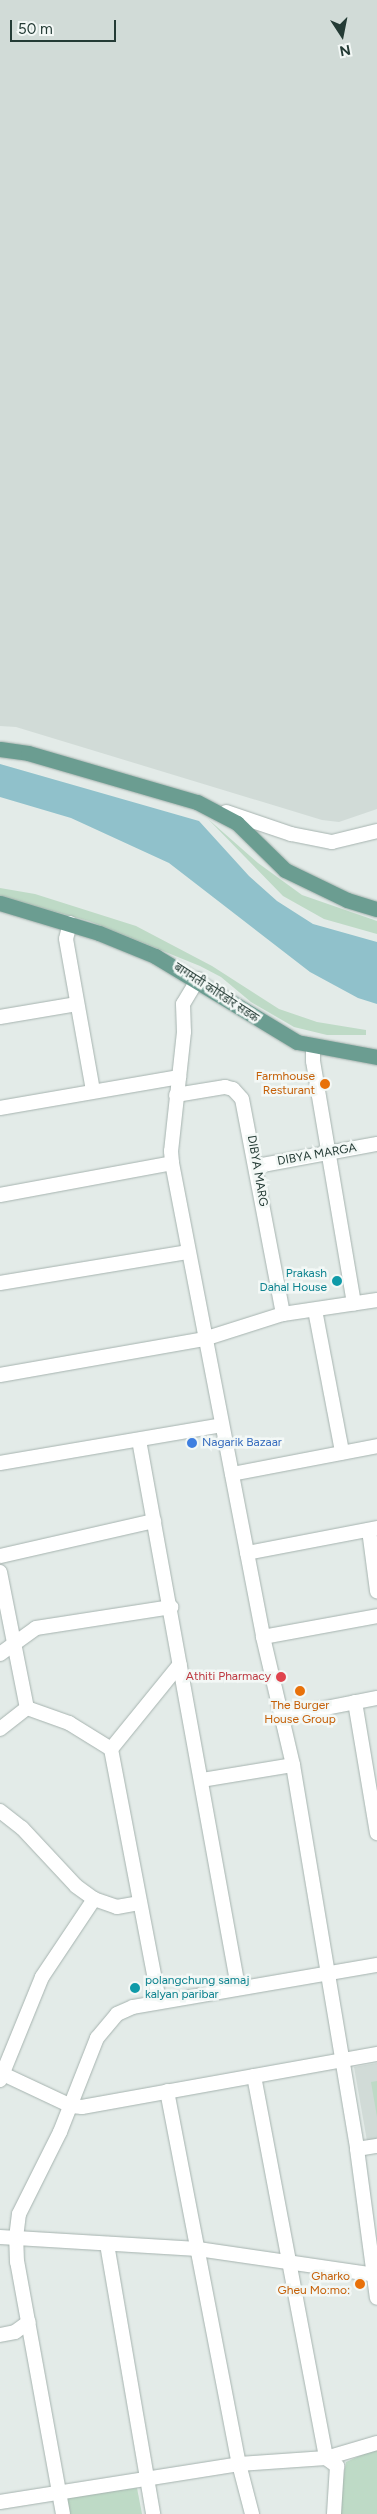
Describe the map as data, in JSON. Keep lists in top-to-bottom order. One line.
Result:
{"streets":{"main road":["बागमती कोरिडोर सडक"],"street":["DIBYA MARGA","DIBYA MARG"]},"crossings":[["DIBYA MARGA","DIBYA MARG"]],"places":["Farmhouse Resturant","Prakash Dahal House","Nagarik Bazaar","Athiti Pharmacy","The Burger House Group","polangchung samaj kalyan paribar","Gharko Gheu Mo:mo:"],"scale_bar":"50 m","north":"bottom"}
